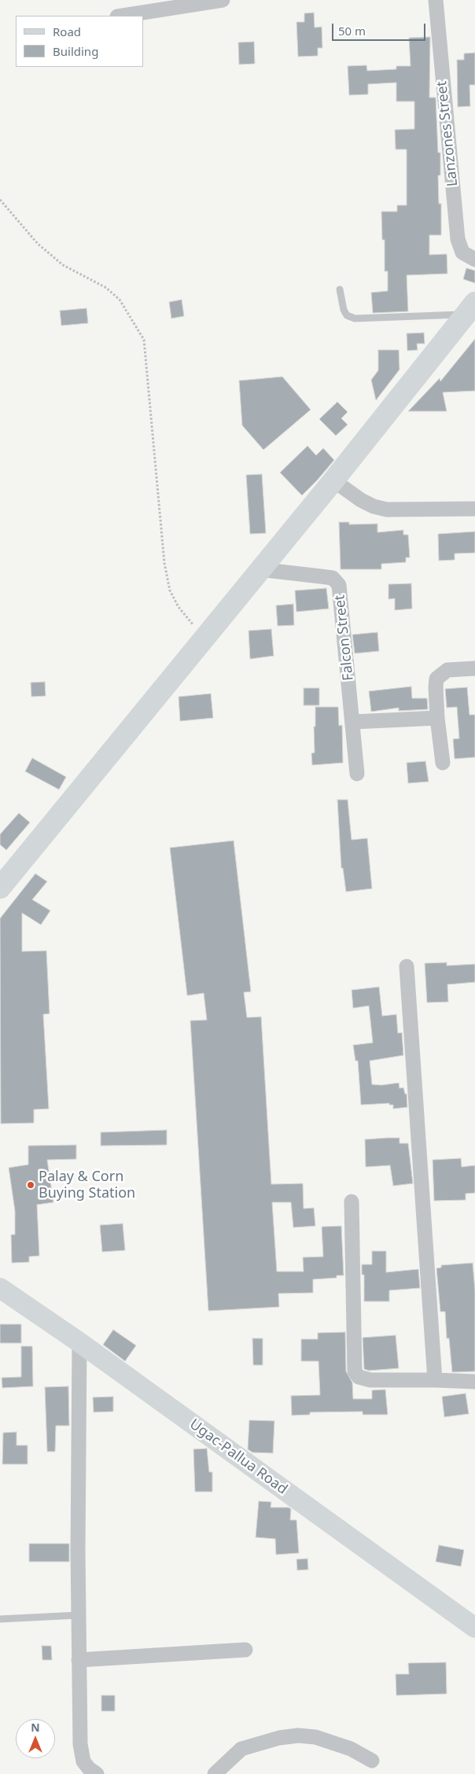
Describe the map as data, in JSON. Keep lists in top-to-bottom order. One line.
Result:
{"streets":{"street":["Lanzones Street","Falcon Street","Ugac-Pallua Road"]},"places":["Palay & Corn Buying Station"],"legend":["Road","Building"],"scale_bar":"50 m","north":"top"}
